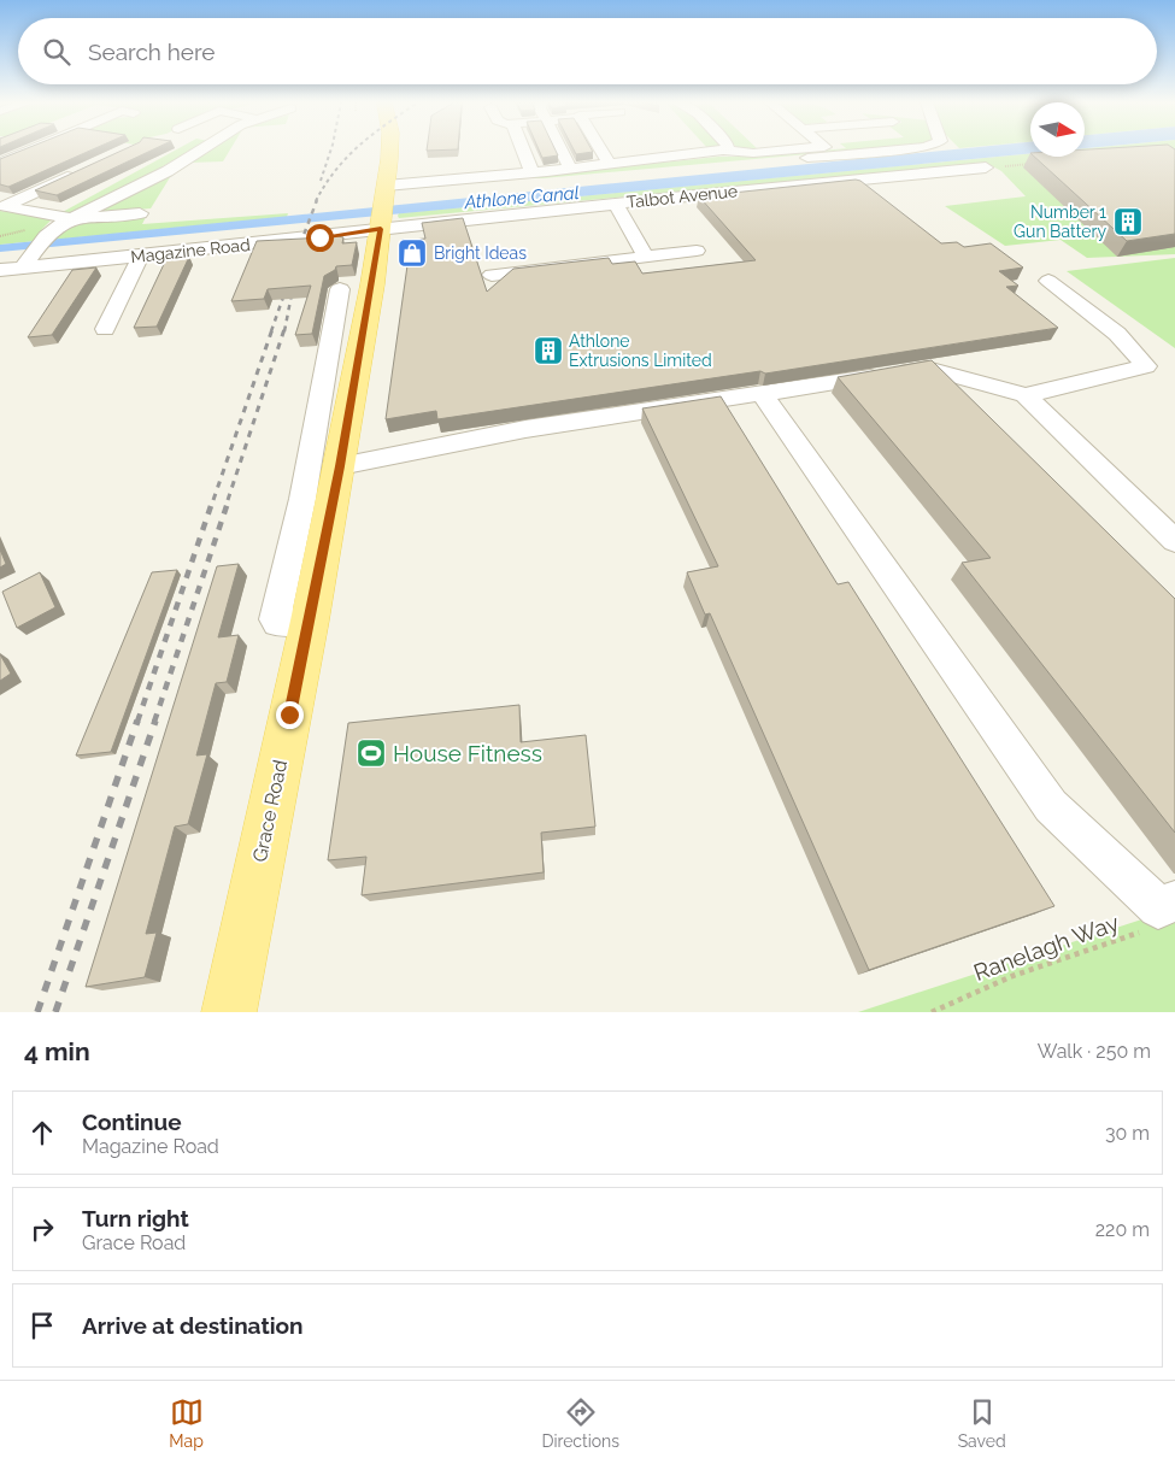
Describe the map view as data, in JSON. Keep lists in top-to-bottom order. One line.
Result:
{"streets":{"main road":["Grace Road"],"street":["Talbot Avenue","Magazine Road"],"path":["Ranelagh Way"]},"crossings":[["Talbot Avenue","Magazine Road"],["Talbot Avenue","Grace Road"],["Magazine Road","Grace Road"]],"water":["Athlone Canal"],"places":{"building":["Number 1 Gun Battery","Athlone Extrusions Limited"],"shop":["Bright Ideas"],"sports":["House Fitness"]},"north":"right","page":{"search":"Search here","heading":["4 min","Walk · 250 m"],"list":[["Continue","Magazine Road","30 m"],["Turn right","Grace Road","220 m"],"Arrive at destination"],"nav":["Map","Directions","Saved"]}}
